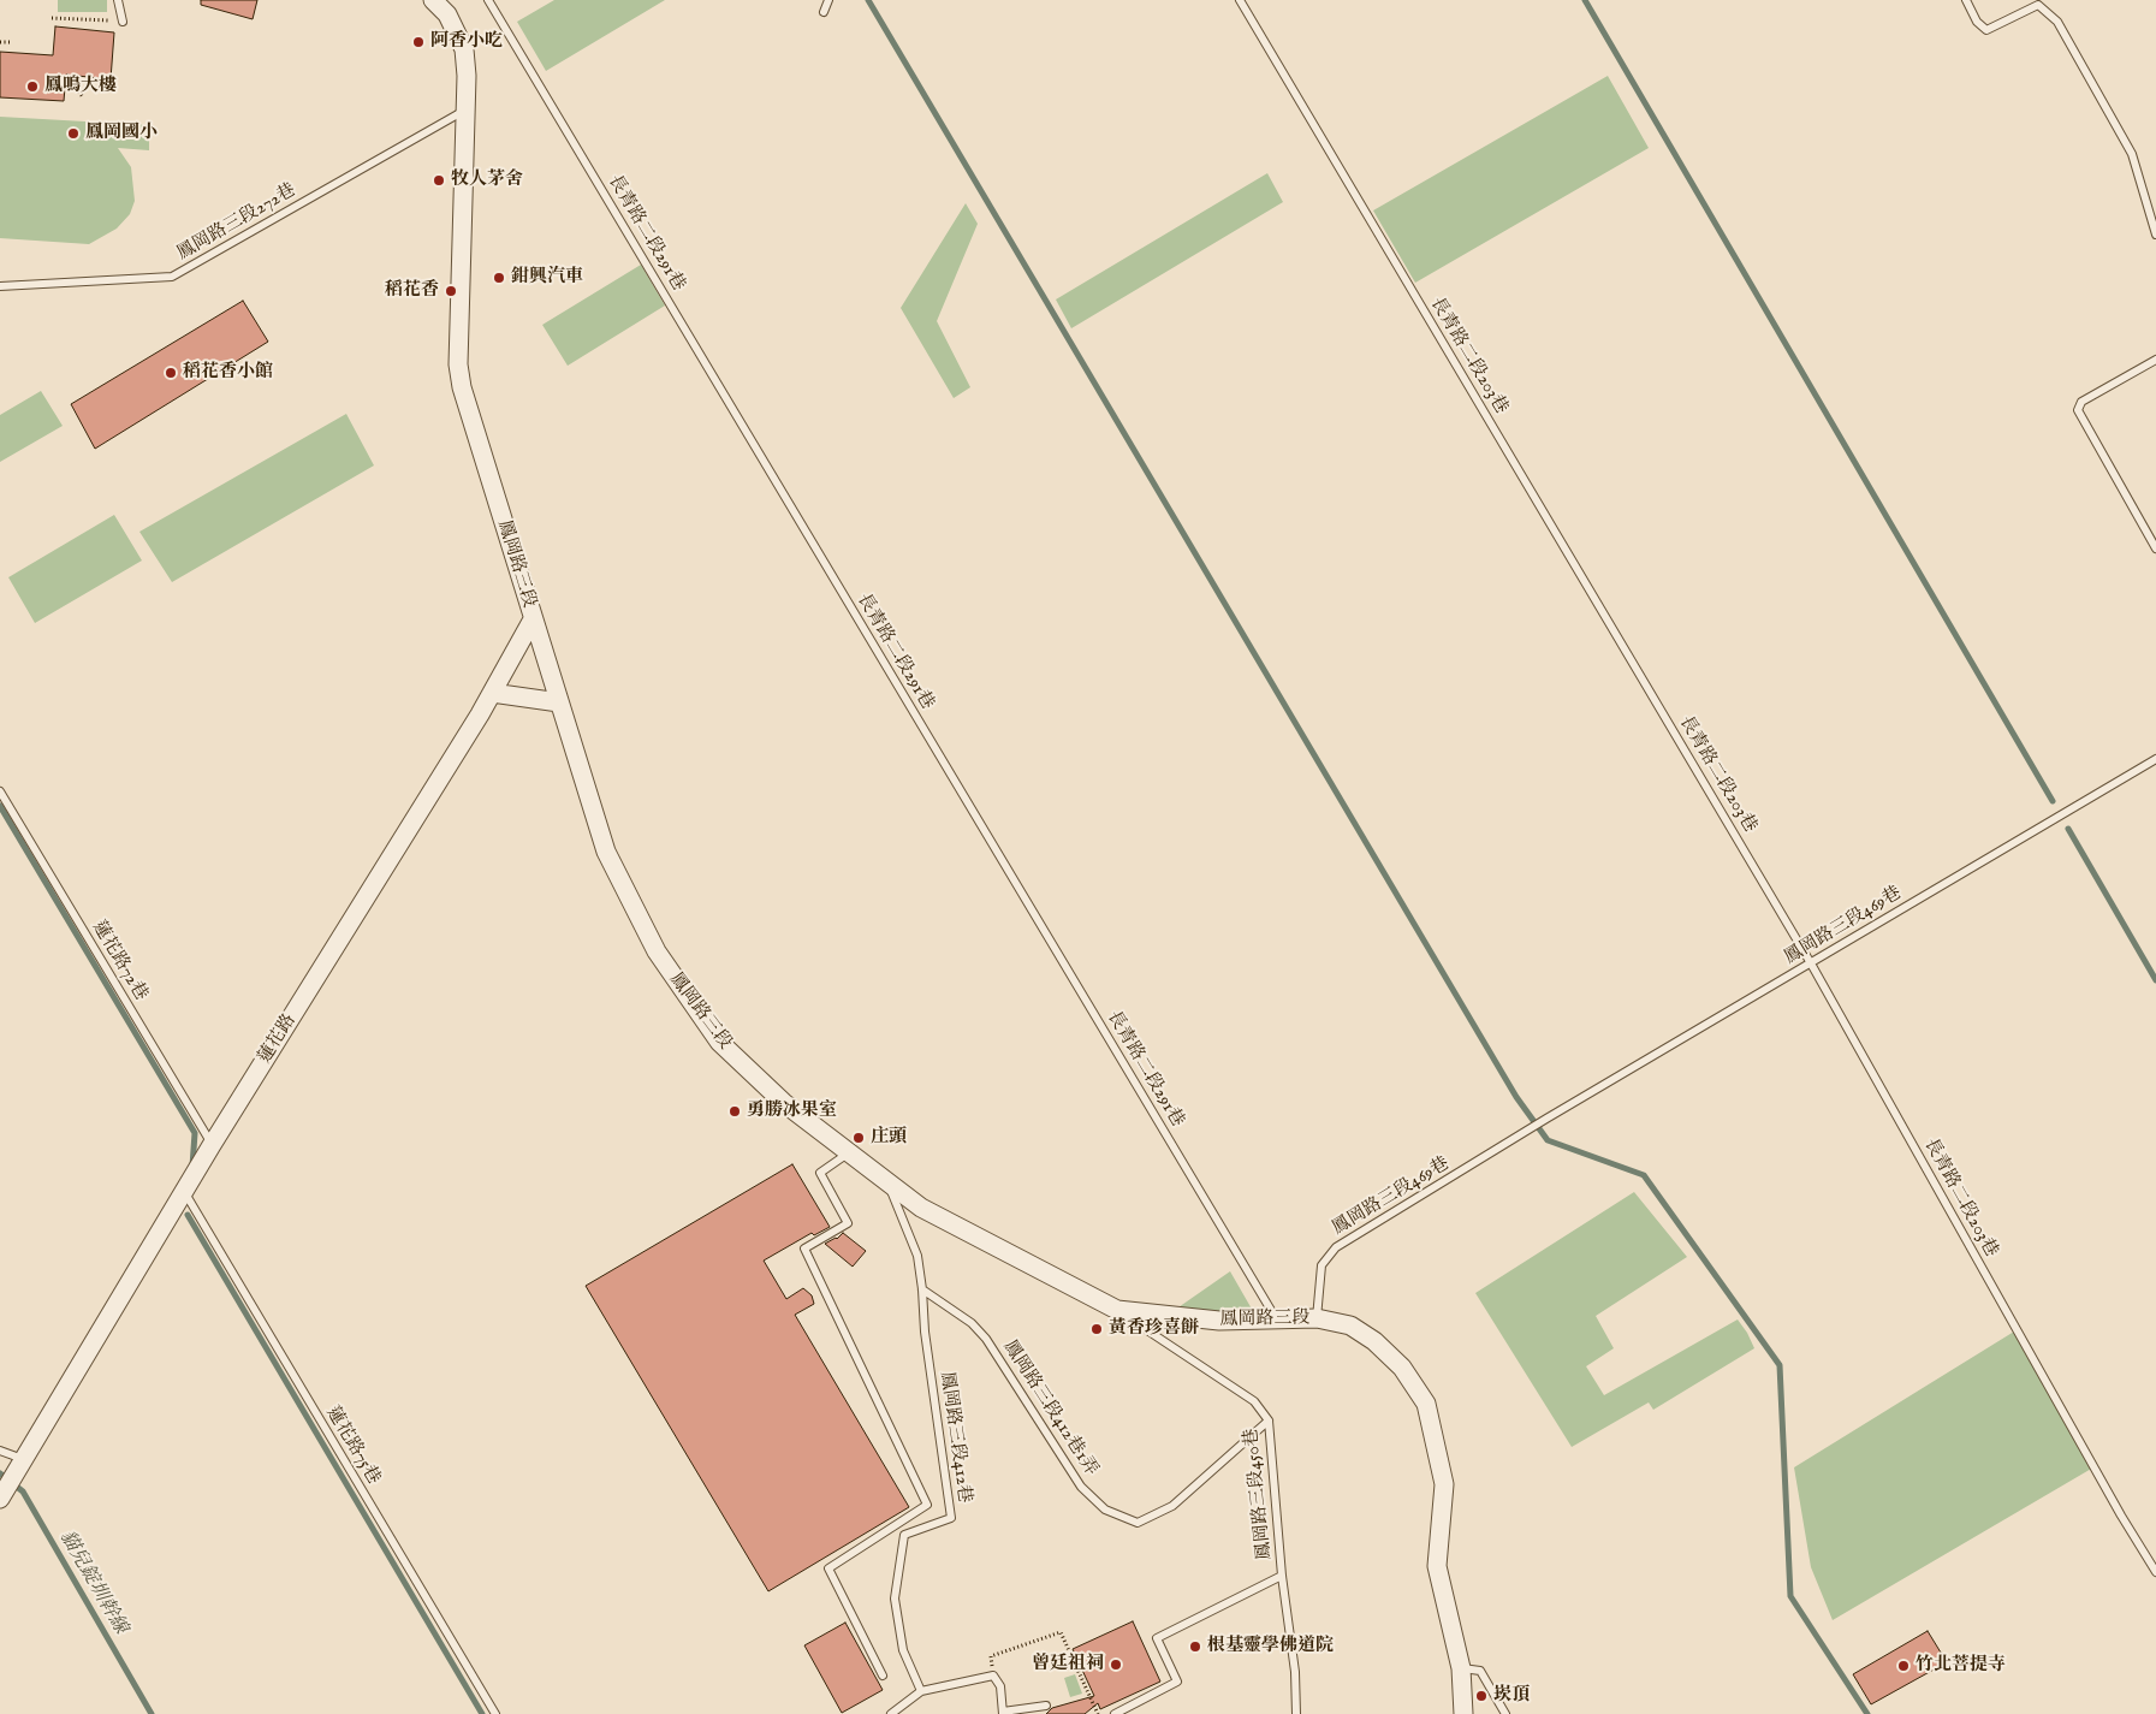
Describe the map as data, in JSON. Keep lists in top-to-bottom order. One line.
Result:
{"streets":{"street":["鳳岡路三段","蓮花路"],"lane":["鳳岡路三段272巷","長青路二段291巷","長青路二段203巷","鳳岡路三段469巷","蓮花路72巷","鳳岡路三段412巷1弄","鳳岡路三段412巷","蓮花路75巷","鳳岡路三段450巷"]},"crossings":[["鳳岡路三段272巷","鳳岡路三段"],["長青路二段291巷","鳳岡路三段"],["長青路二段203巷","鳳岡路三段469巷"],["鳳岡路三段","鳳岡路三段469巷"],["鳳岡路三段","蓮花路"],["鳳岡路三段","鳳岡路三段412巷"],["鳳岡路三段","鳳岡路三段450巷"],["蓮花路72巷","蓮花路"],["蓮花路","蓮花路75巷"],["鳳岡路三段412巷1弄","鳳岡路三段412巷"],["鳳岡路三段412巷1弄","鳳岡路三段450巷"]],"water":["貓兒錠圳幹線"],"places":["阿香小吃","鳳鳴大樓","鳳岡國小","牧人茅舍","鉗興汽車","稻花香","稻花香小館","勇勝冰果室","庄頭","黃香珍喜餅","根基靈學佛道院","曾廷祖祠","竹北菩提寺","崁頂"]}
